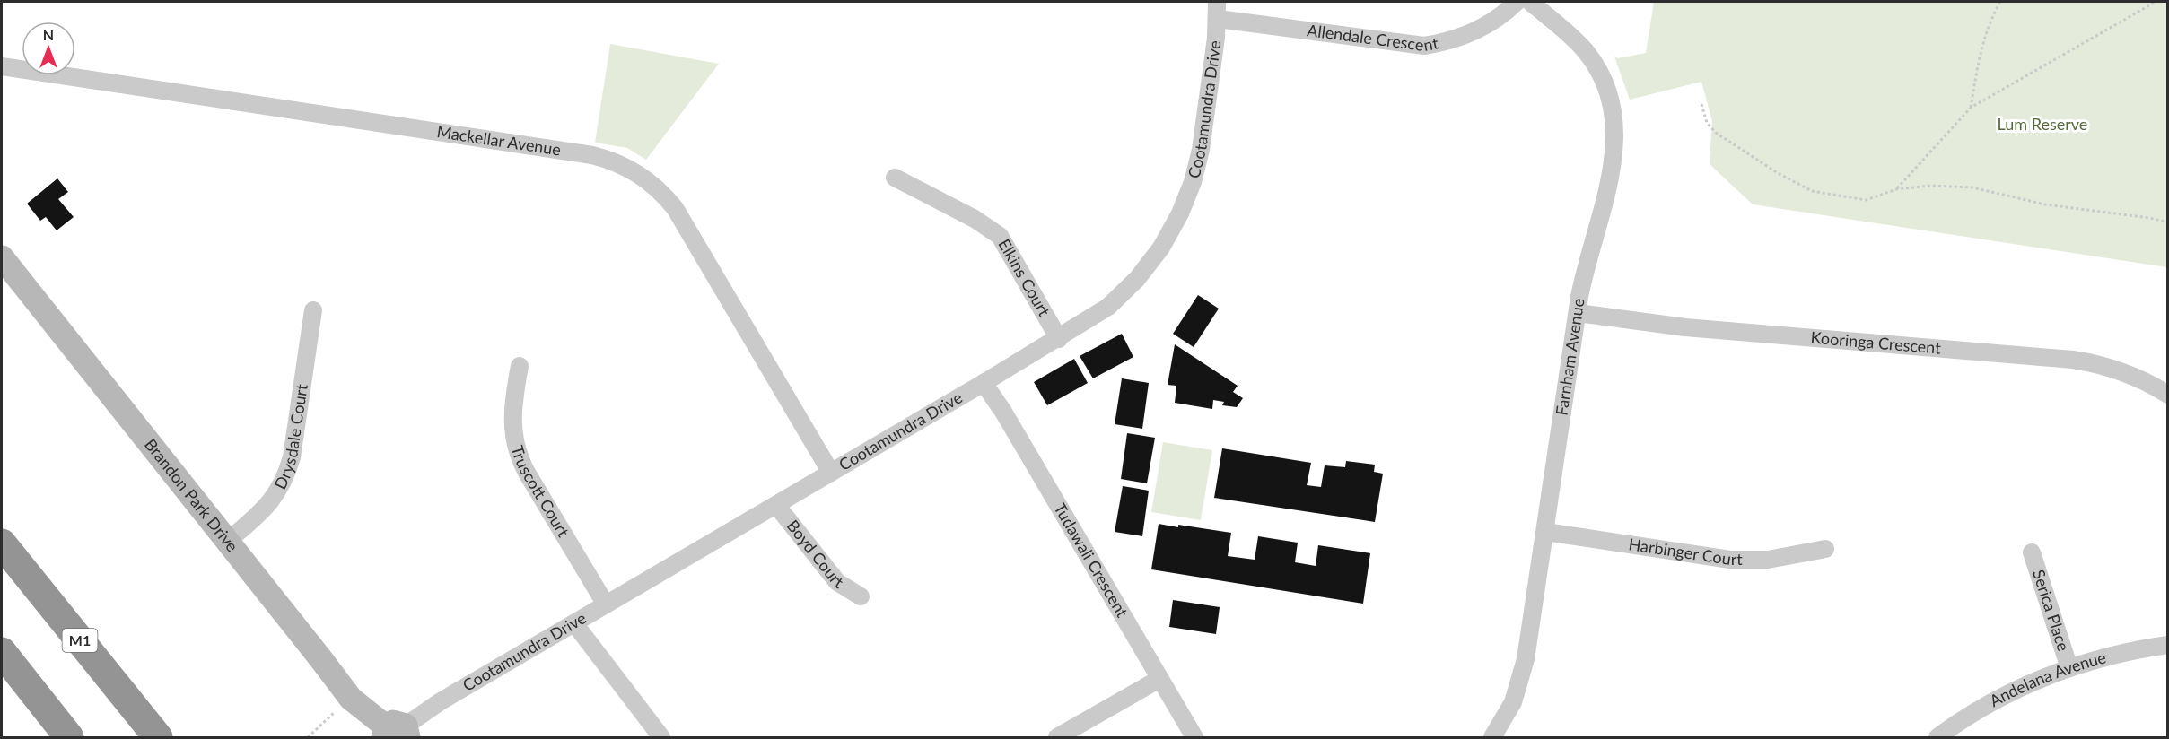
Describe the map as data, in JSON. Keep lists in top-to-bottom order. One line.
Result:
{"streets":{"highway":["M1"],"street":["Allendale Crescent","Cootamundra Drive","Mackellar Avenue","Elkins Court","Kooringa Crescent","Farnham Avenue","Drysdale Court","Truscott Court","Brandon Park Drive","Harbinger Court","Boyd Court","Tudawali Crescent","Serica Place","Andelana Avenue"]},"crossings":[["Allendale Crescent","Cootamundra Drive"],["Cootamundra Drive","Mackellar Avenue"],["Cootamundra Drive","Elkins Court"],["Cootamundra Drive","Truscott Court"],["Cootamundra Drive","Brandon Park Drive"],["Cootamundra Drive","Boyd Court"],["Cootamundra Drive","Tudawali Crescent"],["Kooringa Crescent","Farnham Avenue"],["Farnham Avenue","Harbinger Court"],["Drysdale Court","Brandon Park Drive"],["Serica Place","Andelana Avenue"]],"parks":["Lum Reserve"],"north":"top"}
